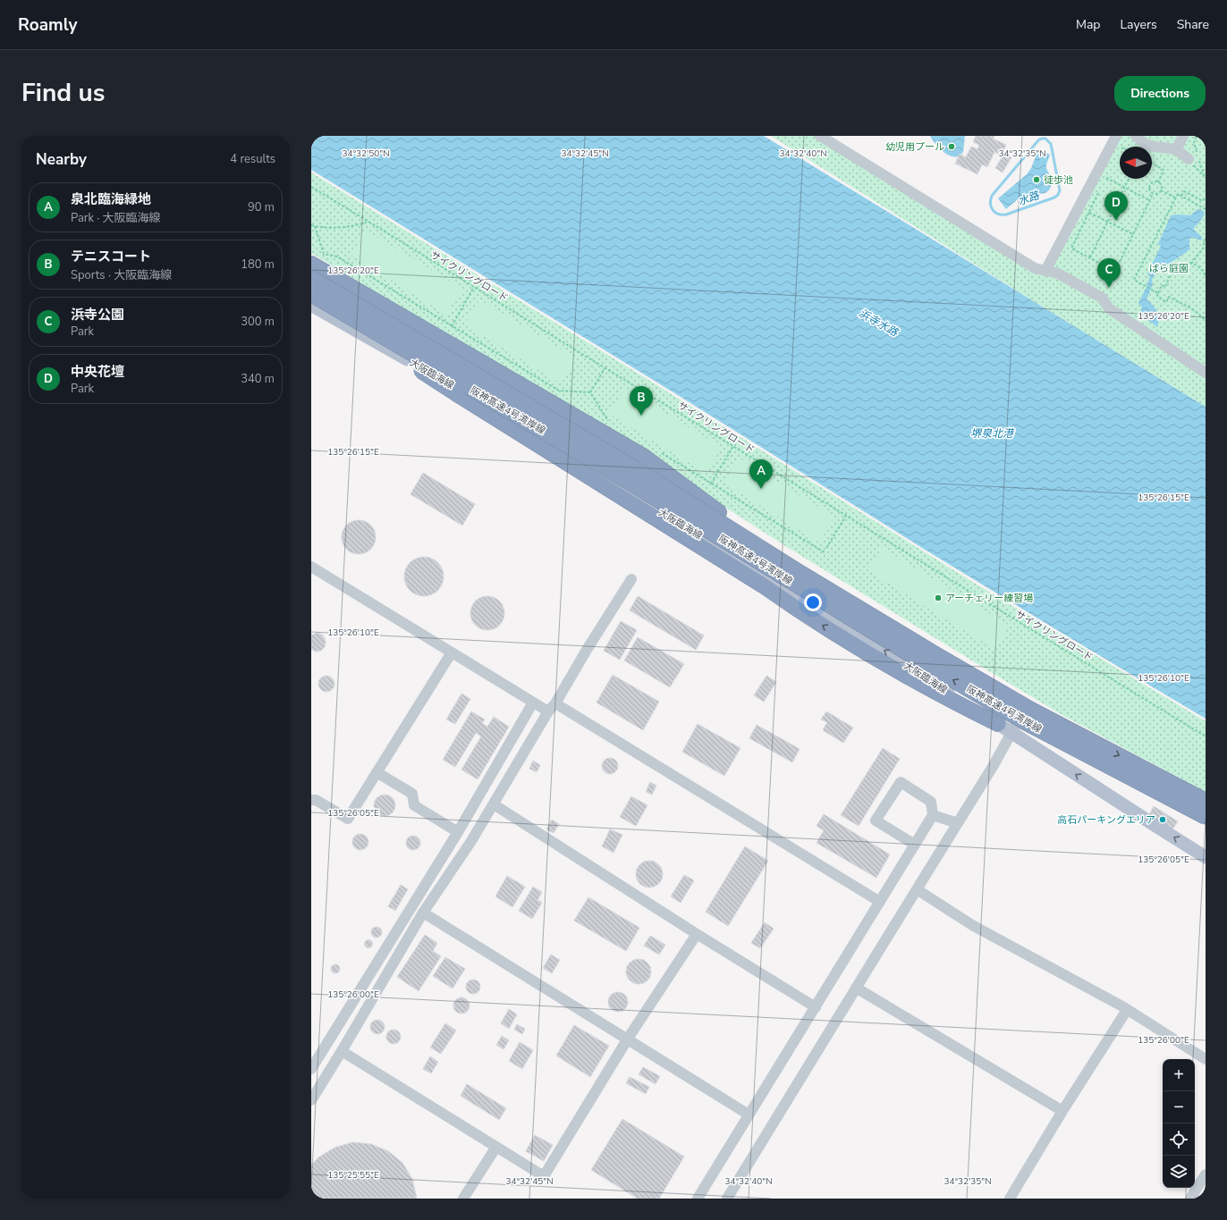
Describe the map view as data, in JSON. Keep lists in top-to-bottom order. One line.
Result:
{"streets":{"highway":["阪神高速4号湾岸線"],"main road":["大阪臨海線"],"path":["サイクリングロード"]},"water":["水路","浜寺水路","堺泉北港"],"parks":["ばら庭園"],"places":["幼児用プール","徒歩池","アーチェリー練習場","高石パーキングエリア"],"north":"left","page":{"header":"Roamly","nav":["Map","Layers","Share"],"title":"Find us","buttons":"Directions","heading":["Nearby","4 results"],"list":[{"mark":"A","name":"泉北臨海緑地","note":"Park · 大阪臨海線","value":"90 m"},{"mark":"B","name":"テニスコート","note":"Sports · 大阪臨海線","value":"180 m"},{"mark":"C","name":"浜寺公園","note":"Park","value":"300 m"},{"mark":"D","name":"中央花壇","note":"Park","value":"340 m"}],"pins":["D","C","B","A"],"map_buttons":["+","−"]},"coordinates":["34°32'50\"N","34°32'45\"N","34°32'40\"N","34°32'35\"N","135°26'20\"E","135°26'15\"E","135°26'10\"E","135°26'05\"E","135°26'00\"E","135°25'55\"E"]}
